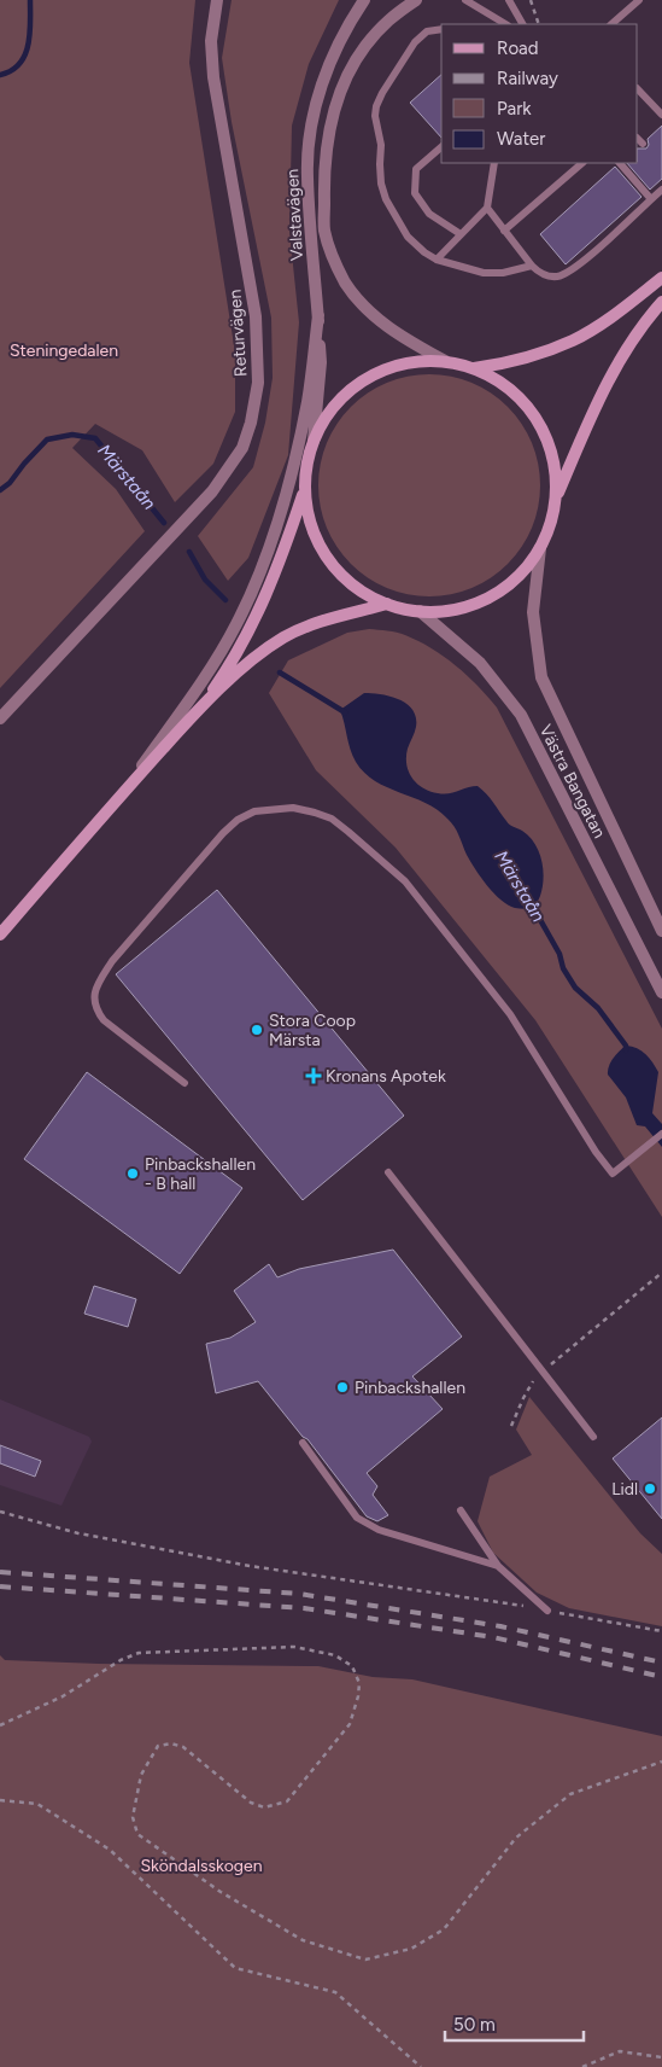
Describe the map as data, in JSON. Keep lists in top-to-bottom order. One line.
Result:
{"streets":{"street":["Valstavägen","Returvägen","Västra Bangatan"]},"water":["Märstaån"],"parks":["Steningedalen","Sköndalsskogen"],"places":{"other":["Stora Coop Märsta","Pinbackshallen - B hall","Pinbackshallen","Lidl"],"health":["Kronans Apotek"]},"legend":["Road","Railway","Park","Water"],"scale_bar":"50 m"}
